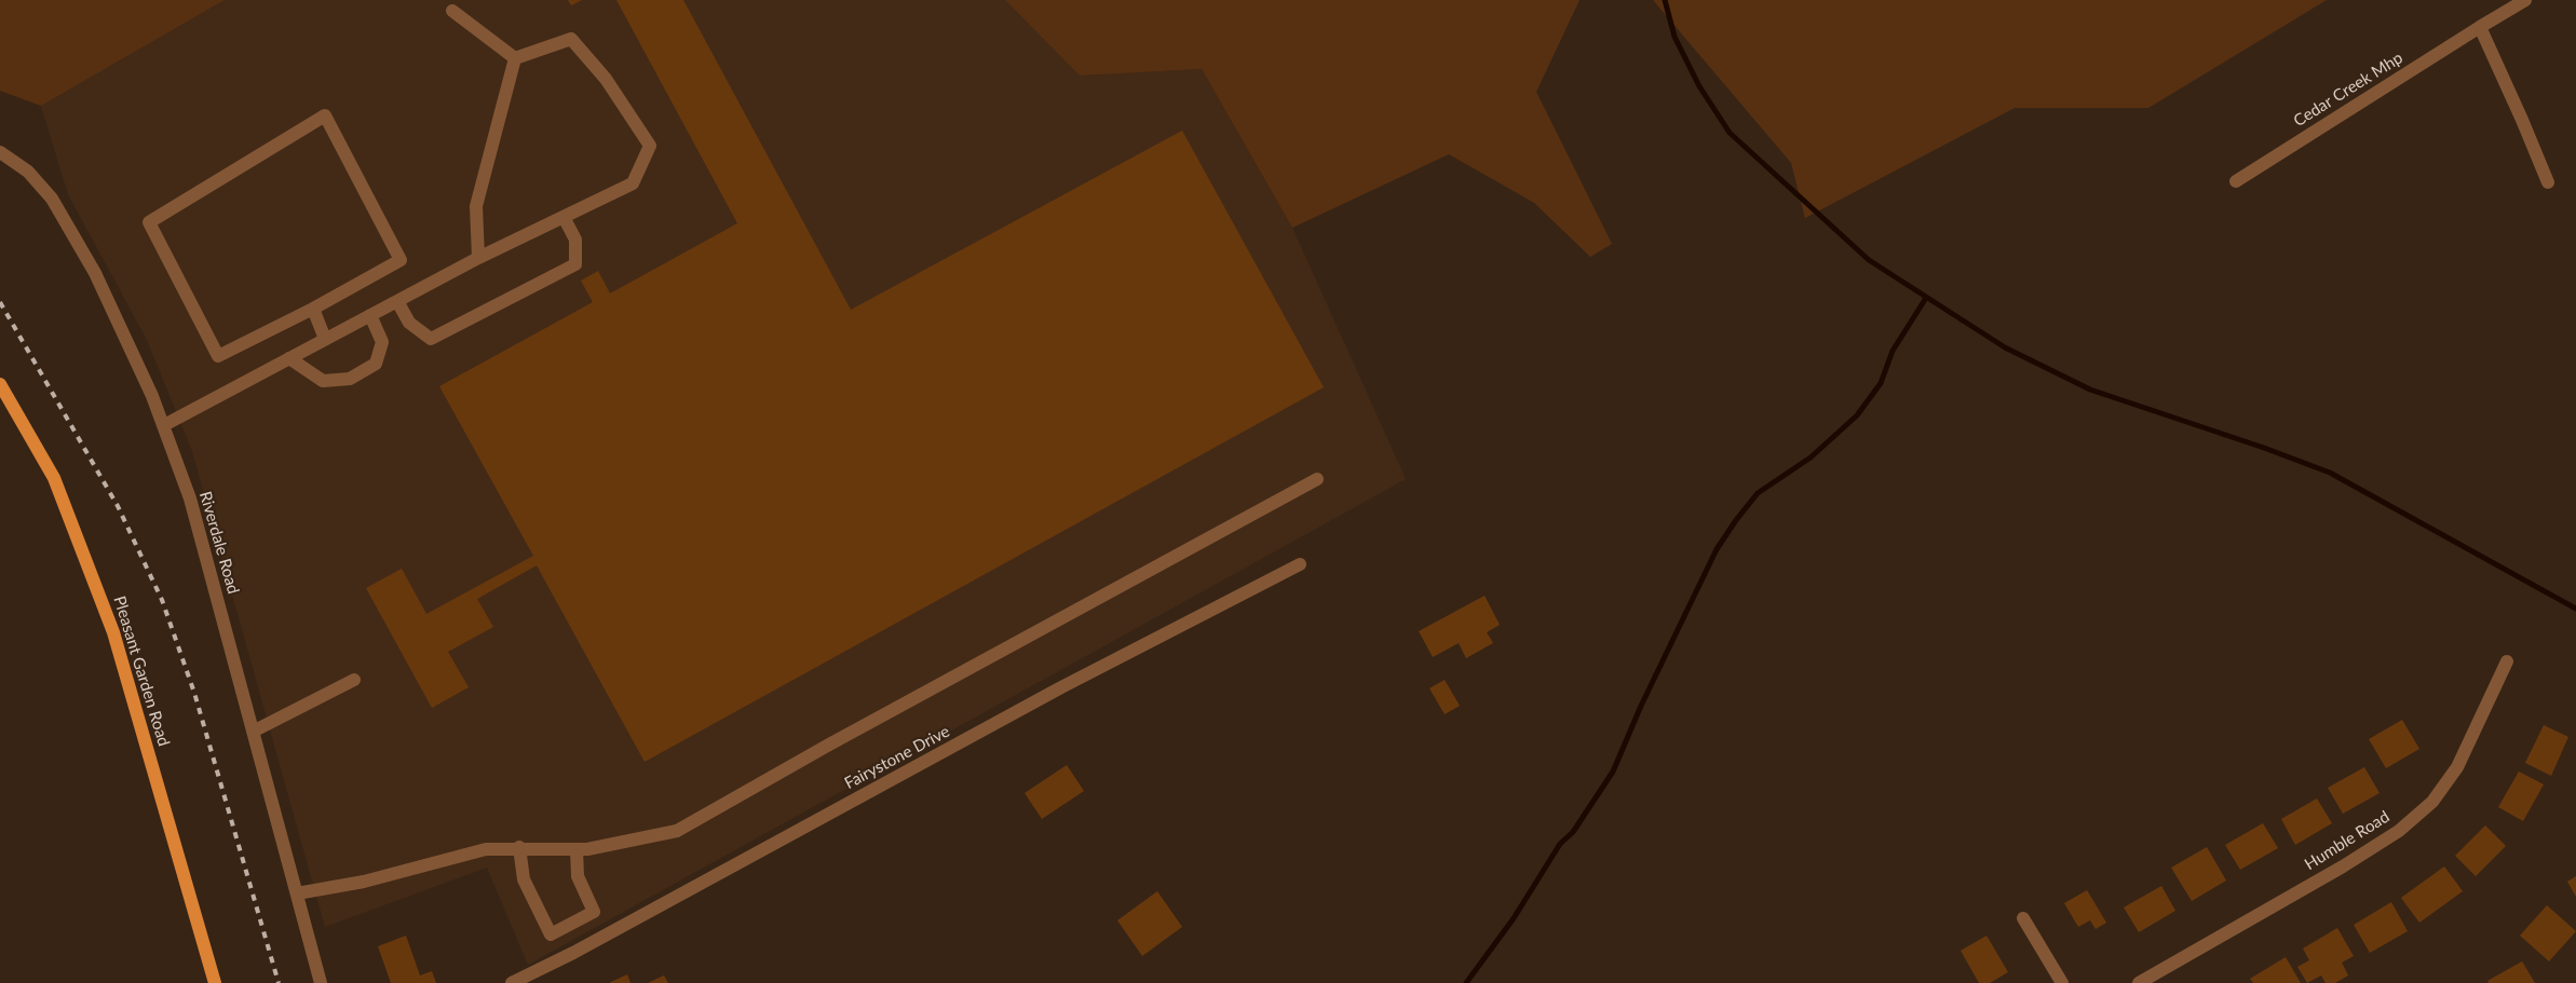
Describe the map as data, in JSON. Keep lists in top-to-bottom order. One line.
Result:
{"streets":{"main road":["Pleasant Garden Road"],"street":["Cedar Creek Mhp","Riverdale Road","Fairystone Drive","Humble Road"]}}
